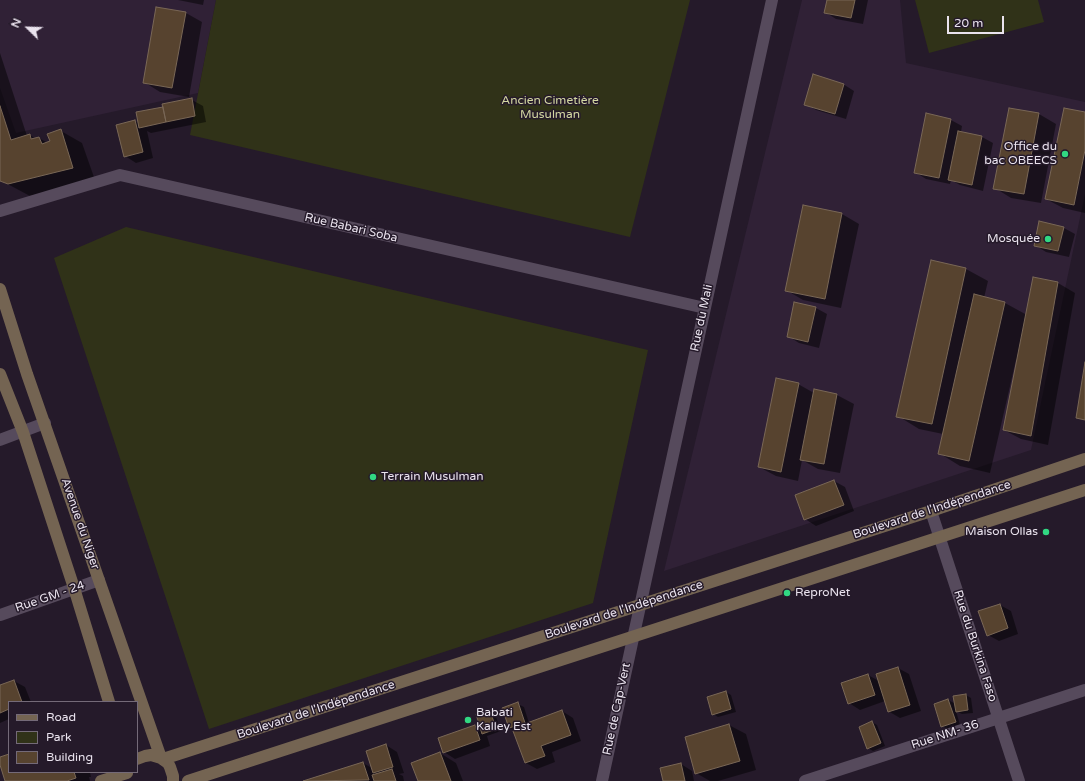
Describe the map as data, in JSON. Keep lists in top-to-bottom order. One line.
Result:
{"streets":{"main road":["Boulevard de l'Indépendance","Avenue du Niger"],"street":["Rue Babari Soba","Rue du Mali","Rue GM - 24","Rue du Burkina Faso","Rue de Cap-Vert","Rue NM- 36"]},"crossings":[["Rue Babari Soba","Rue du Mali"],["Rue du Mali","Boulevard de l'Indépendance"],["Rue du Mali","Rue de Cap-Vert"],["Boulevard de l'Indépendance","Avenue du Niger"],["Boulevard de l'Indépendance","Rue du Burkina Faso"],["Avenue du Niger","Rue GM - 24"],["Rue du Burkina Faso","Rue NM- 36"]],"parks":["Ancien Cimetière Musulman"],"places":["Office du bac OBEECS","Mosquée","Terrain Musulman","Maison Ollas","ReproNet","Babati Kalley Est"],"legend":["Road","Park","Building"],"scale_bar":"20 m","north":"top left"}
